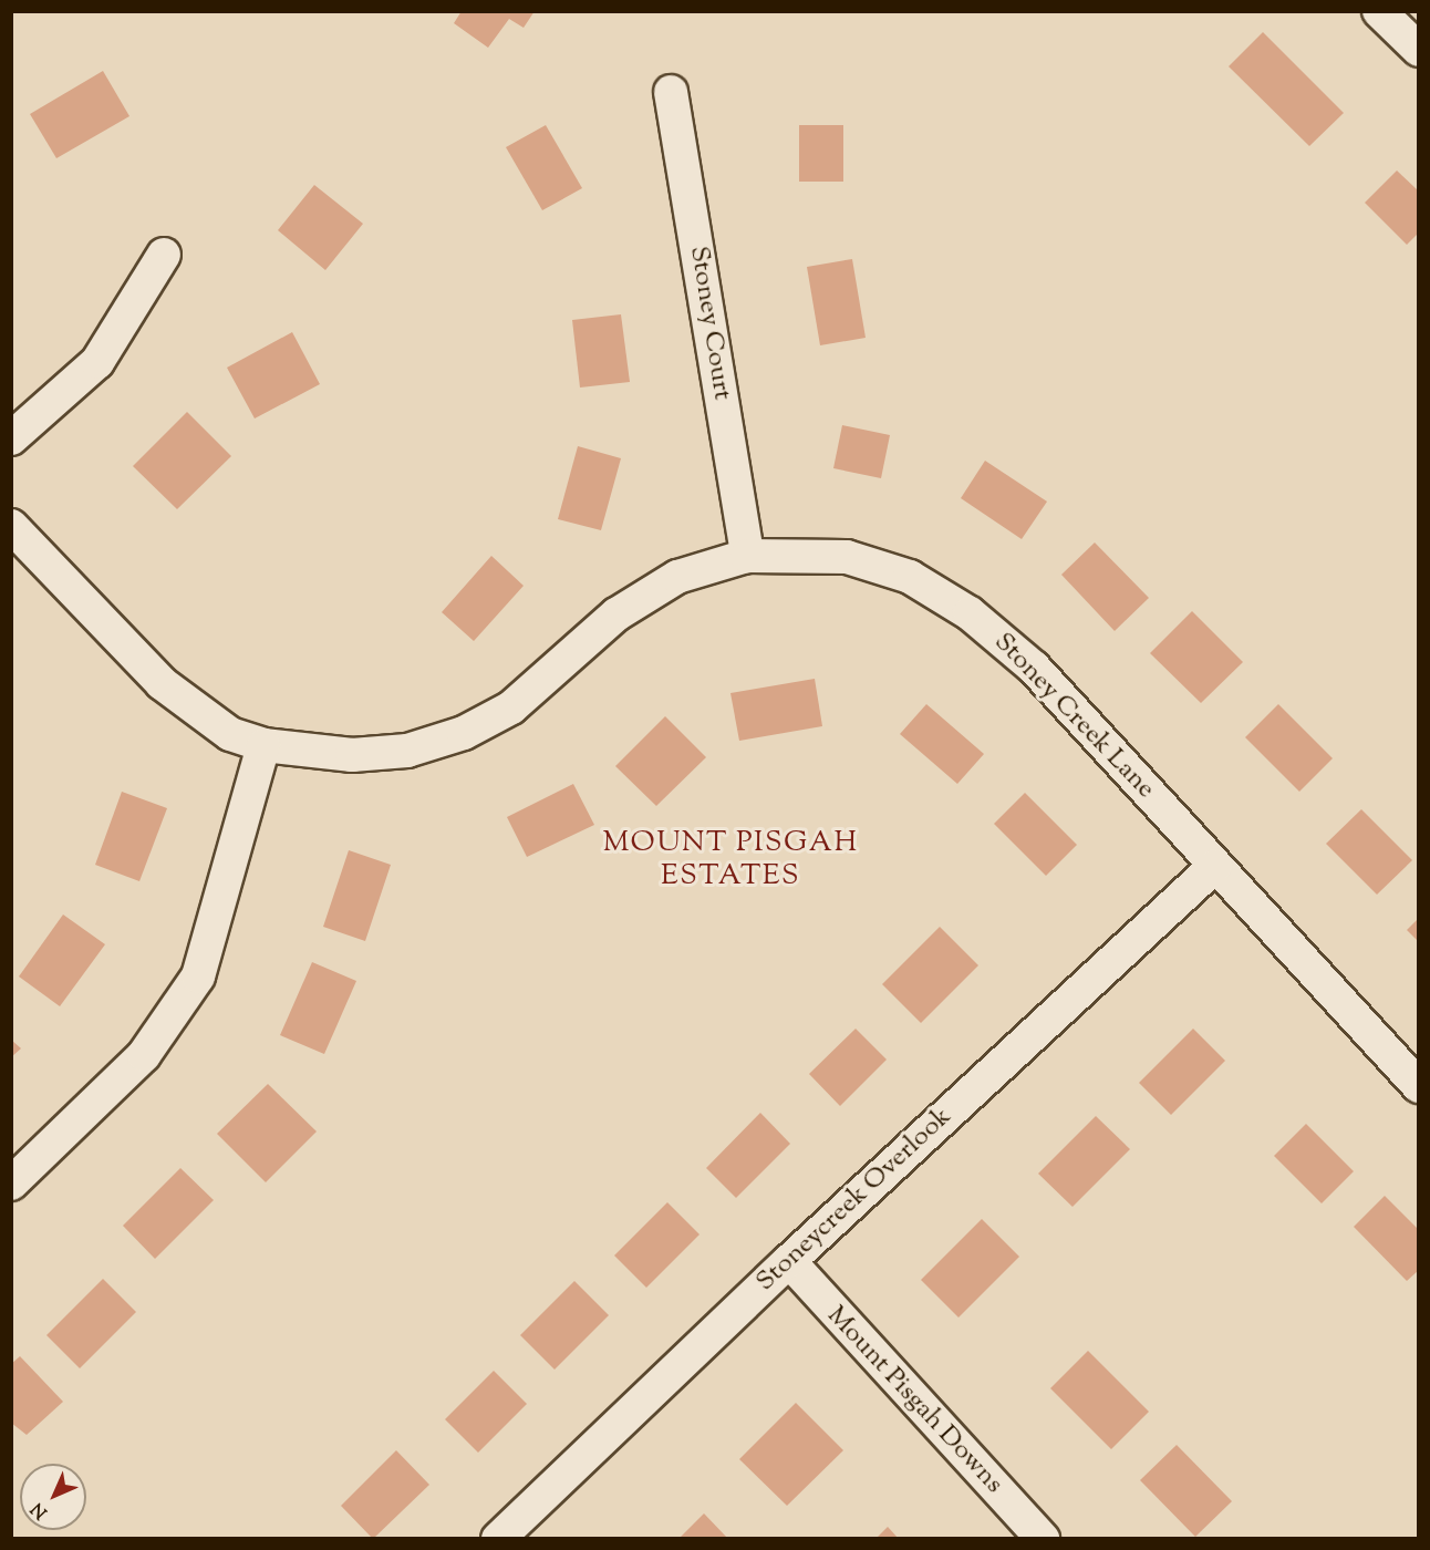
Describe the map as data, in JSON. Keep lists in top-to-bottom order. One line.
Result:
{"streets":{"street":["Stoney Court","Stoney Creek Lane","Stoneycreek Overlook","Mount Pisgah Downs"]},"crossings":[["Stoney Court","Stoney Creek Lane"],["Stoney Creek Lane","Stoneycreek Overlook"],["Stoneycreek Overlook","Mount Pisgah Downs"]],"districts":["MOUNT PISGAH ESTATES"],"north":"bottom left"}
